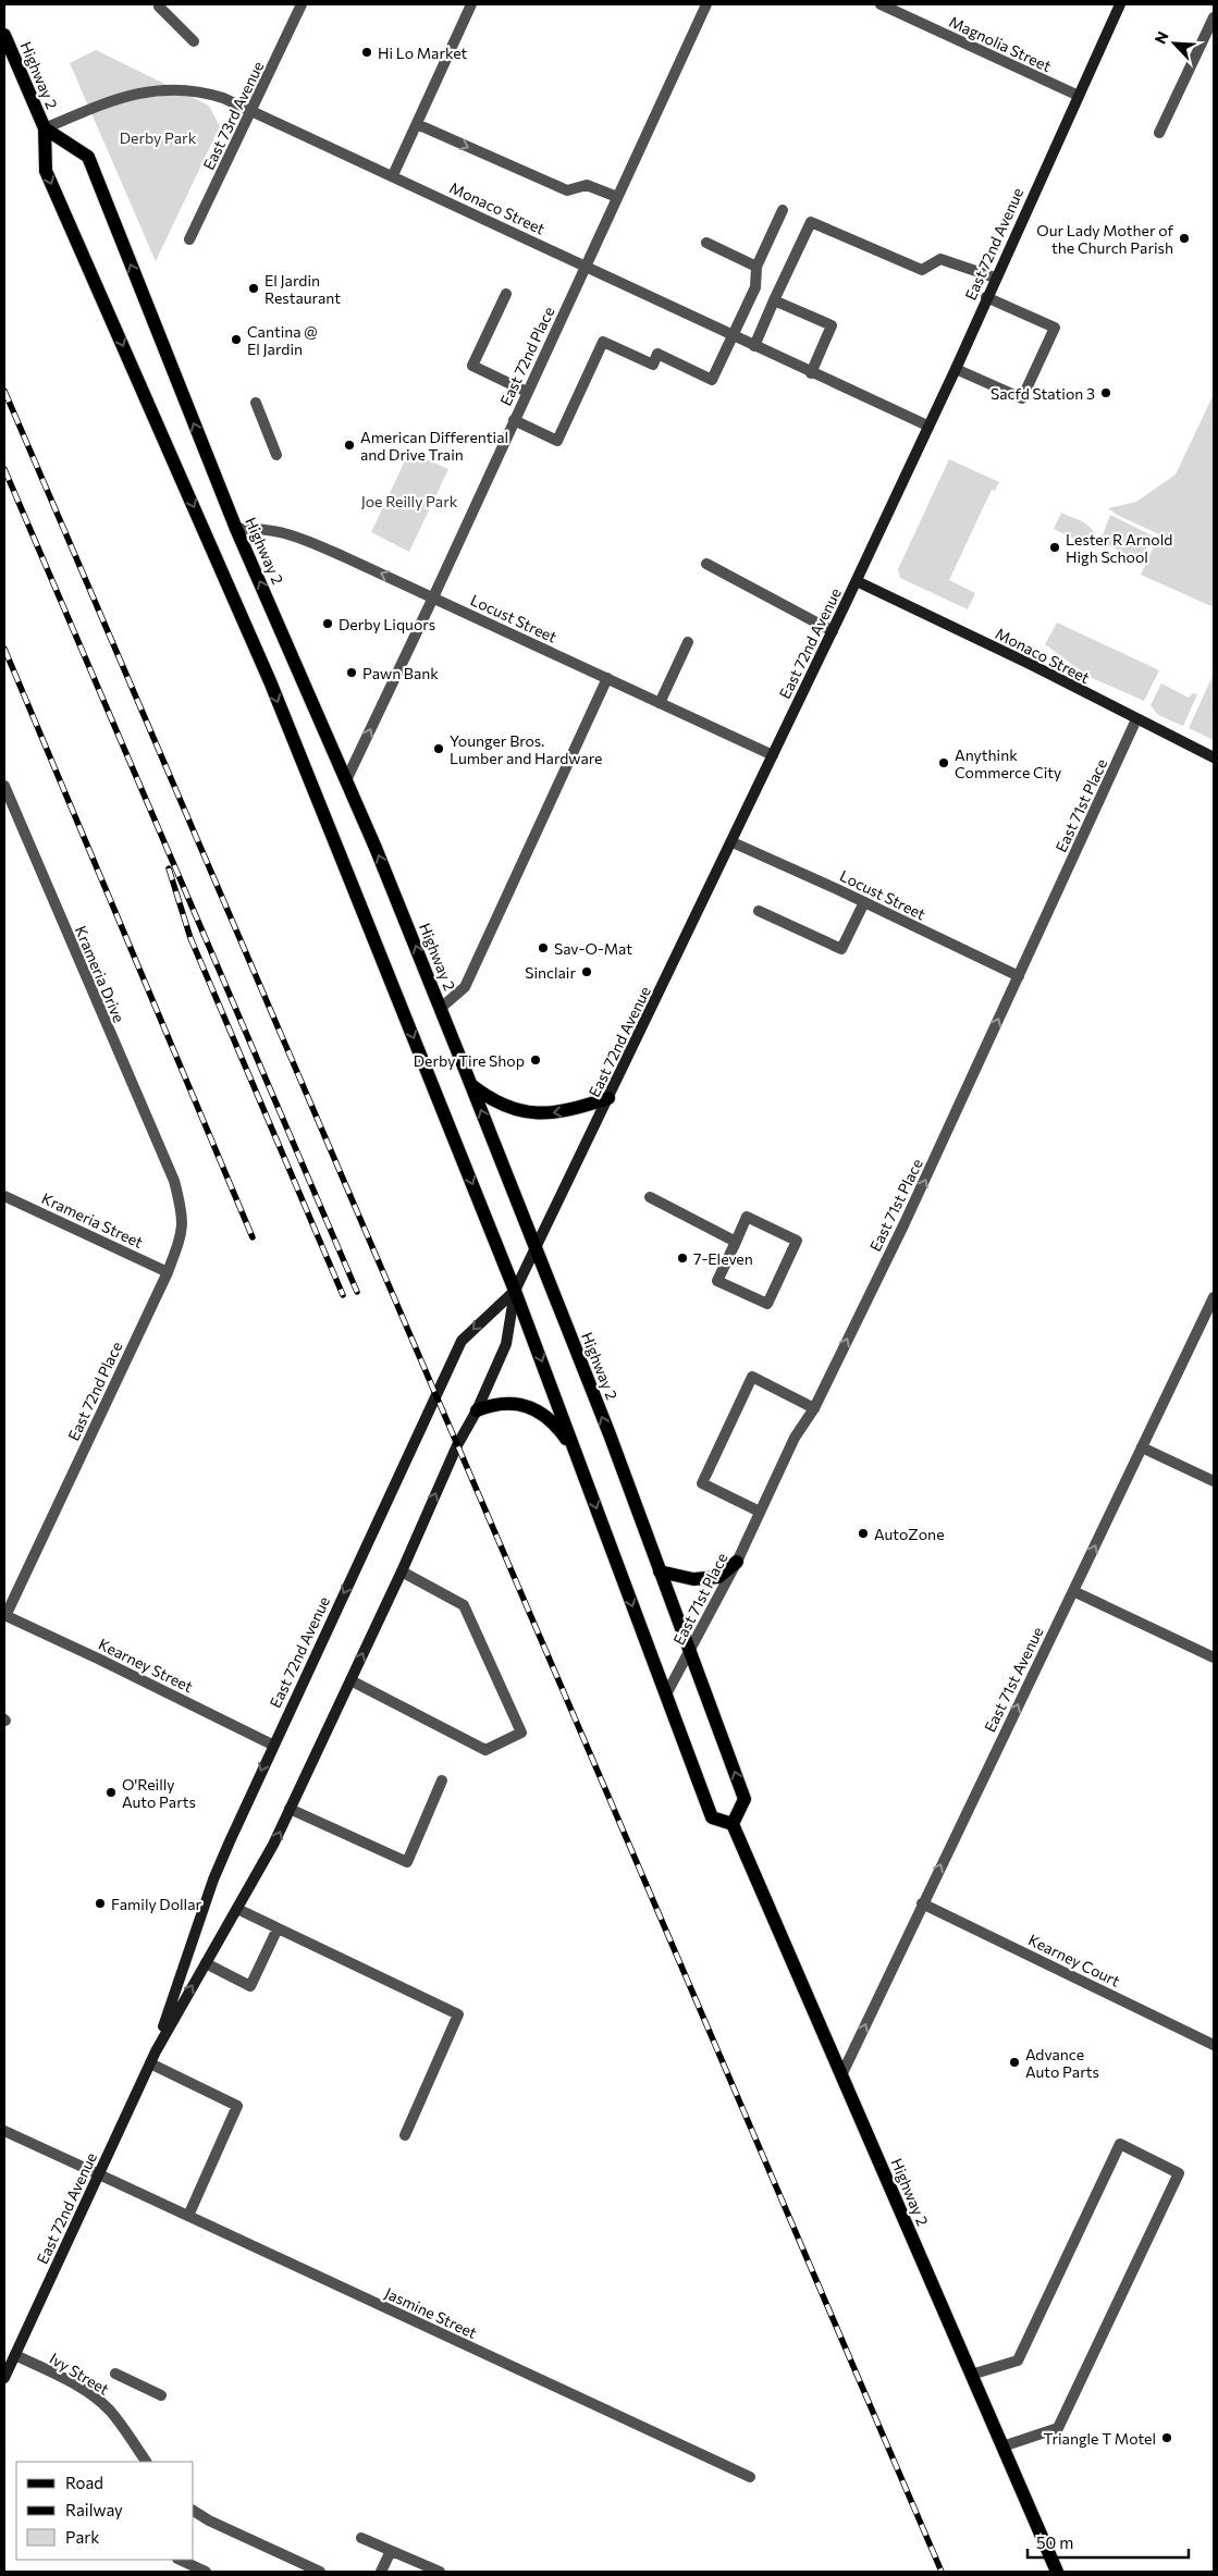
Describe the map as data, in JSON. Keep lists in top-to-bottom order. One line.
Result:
{"streets":{"main road":["Highway 2","Monaco Street","East 72nd Avenue","Ivy Street"],"street":["Magnolia Street","East 73rd Avenue","East 72nd Place","Locust Street","East 71st Place","Krameria Drive","Krameria Street","Kearney Street","East 71st Avenue","Kearney Court","Jasmine Street"]},"crossings":[["Magnolia Street","East 72nd Avenue"],["Highway 2","Monaco Street"],["Highway 2","East 72nd Avenue"],["Highway 2","East 72nd Place"],["Highway 2","Locust Street"],["Highway 2","East 71st Place"],["Highway 2","East 71st Avenue"],["East 73rd Avenue","Monaco Street"],["Monaco Street","East 72nd Avenue"],["Monaco Street","East 72nd Place"],["Monaco Street","East 71st Place"],["East 72nd Avenue","Locust Street"],["East 72nd Avenue","Kearney Street"],["East 72nd Avenue","Jasmine Street"],["East 72nd Avenue","Ivy Street"],["East 72nd Place","Locust Street"],["East 72nd Place","Krameria Drive"],["East 72nd Place","Krameria Street"],["East 72nd Place","Kearney Street"],["Locust Street","East 71st Place"],["East 71st Avenue","Kearney Court"]],"one_way":["East 71st Place","East 71st Avenue"],"parks":["Derby Park","Joe Reilly Park"],"places":["Hi Lo Market","Our Lady Mother of the Church Parish","El Jardin Restaurant","Cantina @ El Jardin","Sacfd Station 3","American Differential and Drive Train","Lester R Arnold High School","Derby Liquors","Pawn Bank","Younger Bros. Lumber and Hardware","Anythink Commerce City","Sav-O-Mat","Sinclair","Derby Tire Shop","7-Eleven","AutoZone","O'Reilly Auto Parts","Family Dollar","Advance Auto Parts","Triangle T Motel"],"legend":["Road","Railway","Park"],"scale_bar":"50 m","north":"top left"}
